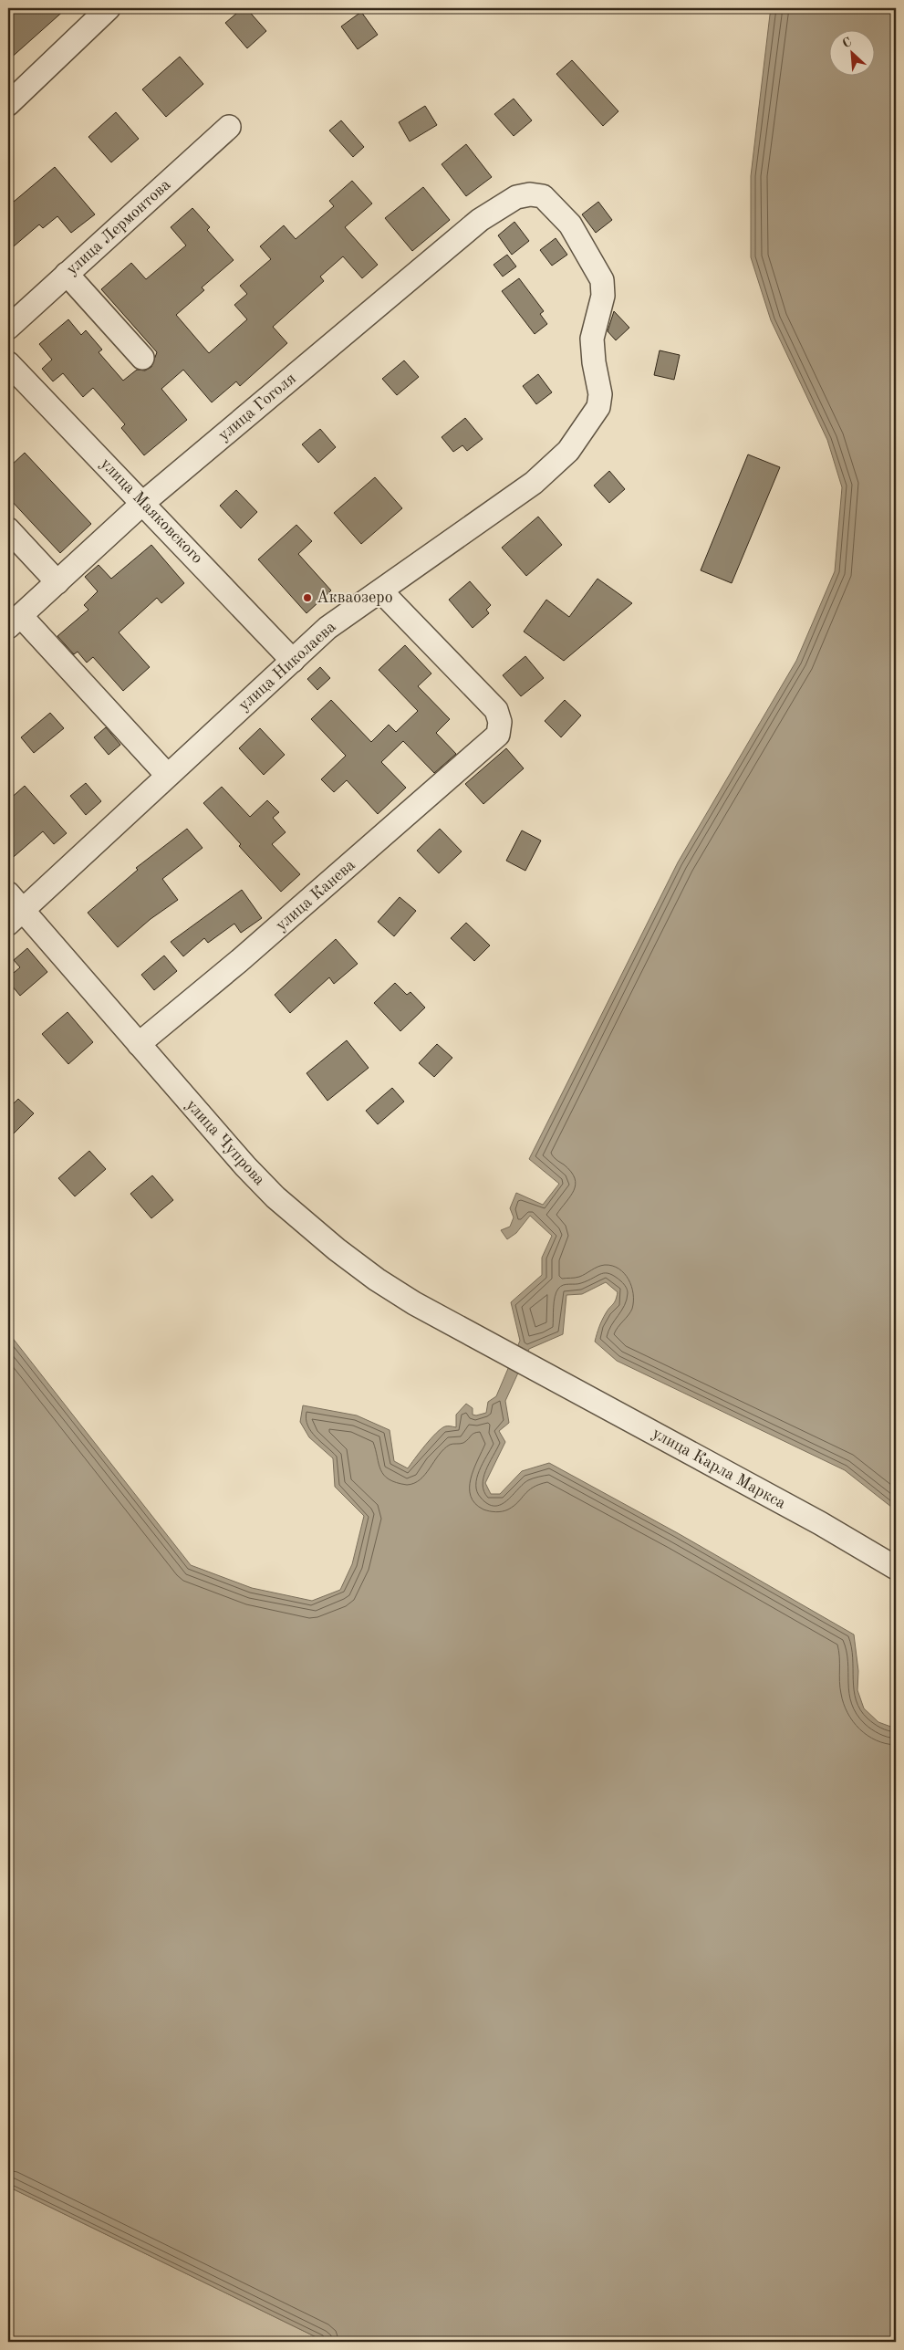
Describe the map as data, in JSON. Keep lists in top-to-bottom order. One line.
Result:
{"streets":{"street":["улица Лермонтова","улица Гоголя","улица Маяковского","улица Николаева","улица Канева","улица Чупрова","улица Карла Маркса"]},"crossings":[["улица Гоголя","улица Маяковского"],["улица Гоголя","улица Николаева"],["улица Маяковского","улица Николаева"],["улица Николаева","улица Канева"],["улица Николаева","улица Чупрова"],["улица Канева","улица Чупрова"],["улица Чупрова","улица Карла Маркса"]],"places":["Акваозеро"],"north":"top left"}
